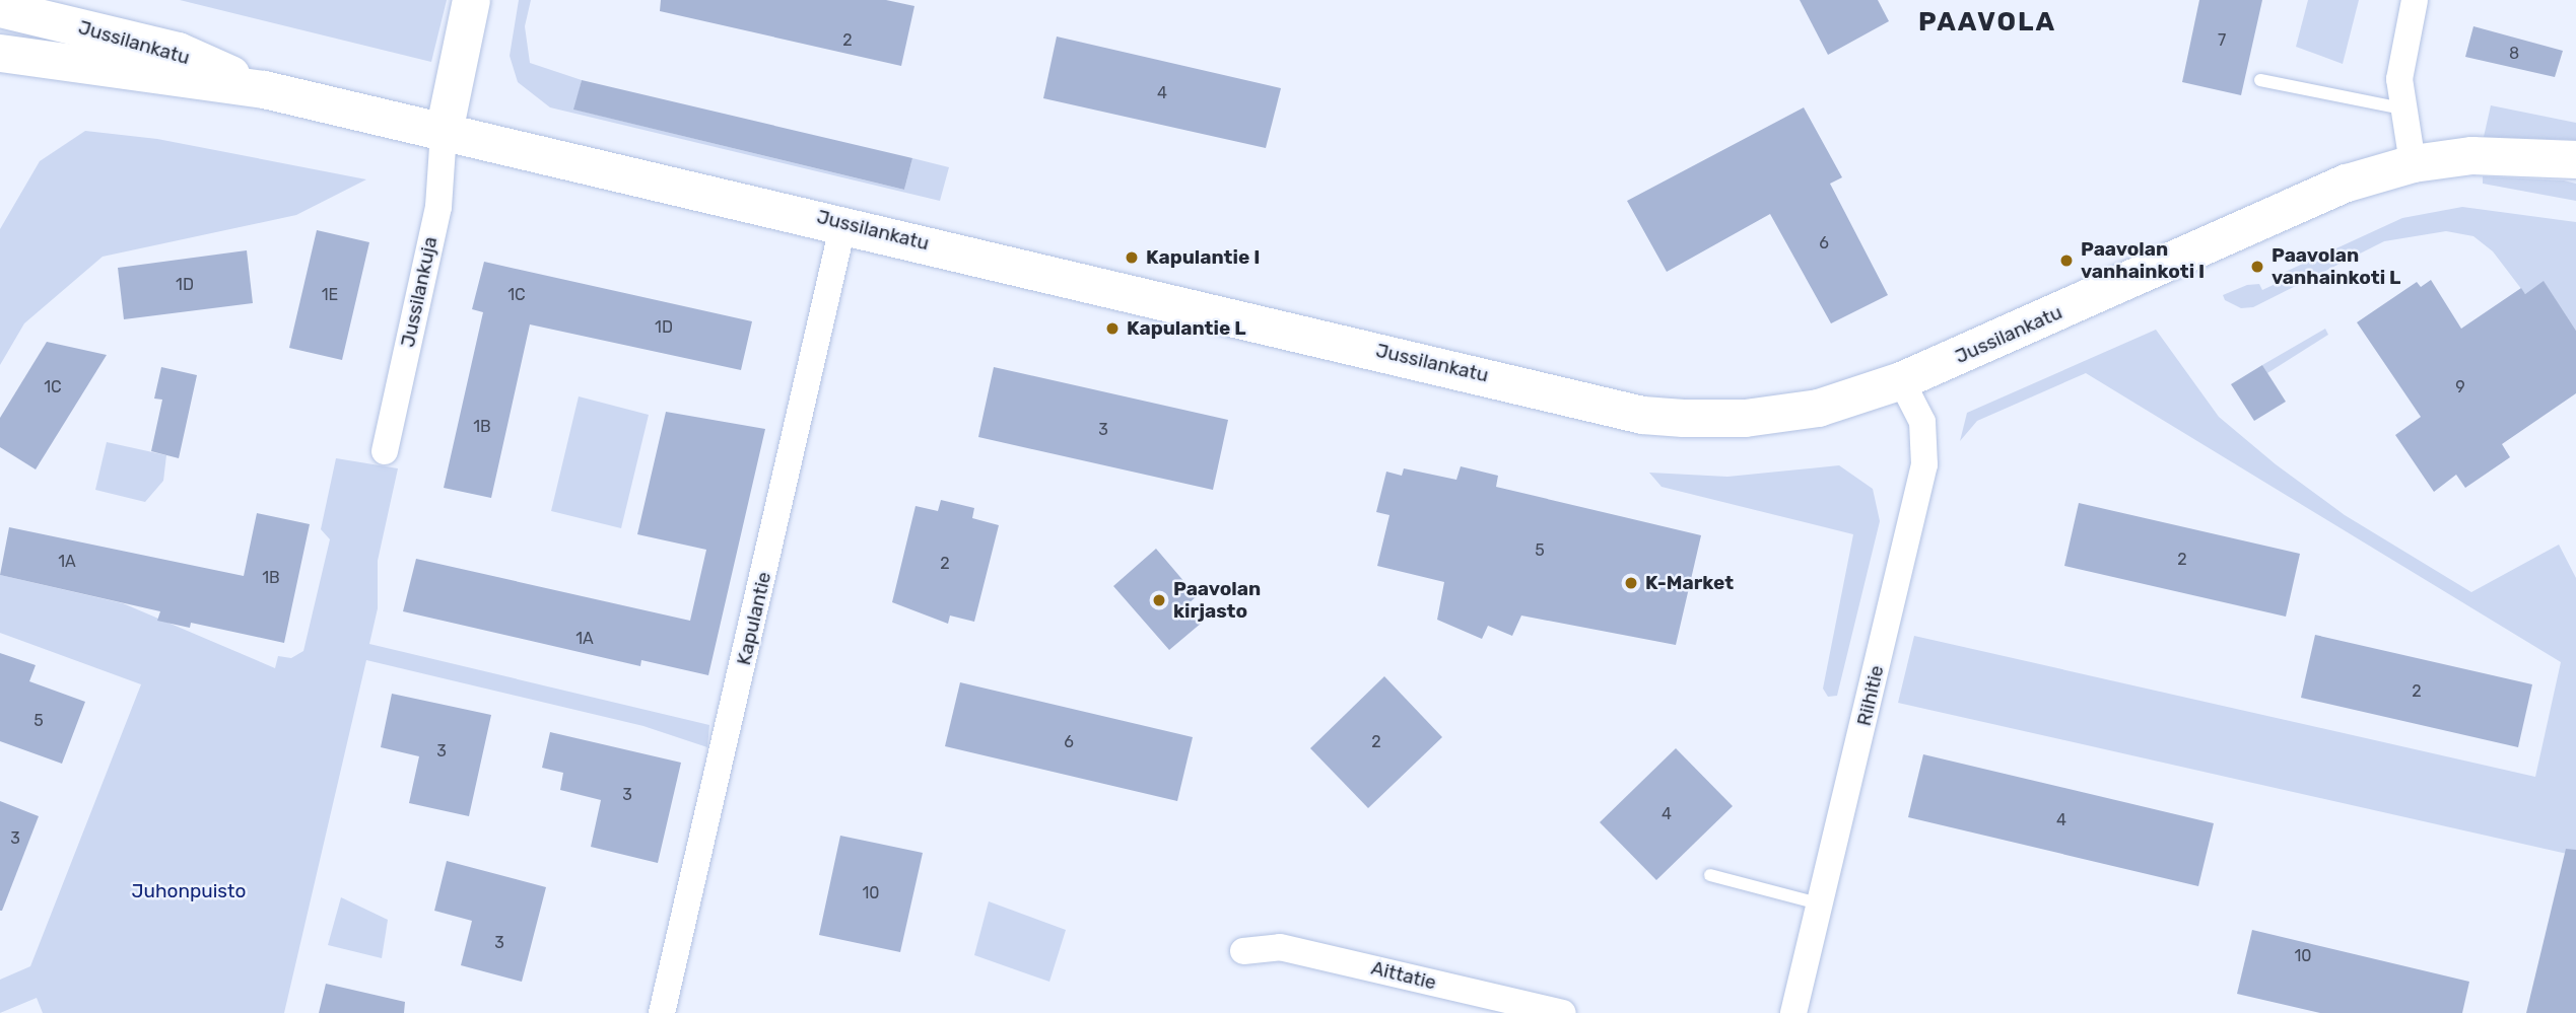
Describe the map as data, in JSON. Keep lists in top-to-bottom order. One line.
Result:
{"streets":{"main road":["Jussilankatu"],"street":["Jussilankuja","Kapulantie","Riihitie","Aittatie"]},"crossings":[["Jussilankatu","Jussilankuja"],["Jussilankatu","Kapulantie"],["Jussilankatu","Riihitie"]],"districts":["PAAVOLA"],"parks":["Juhonpuisto"],"places":["Kapulantie I","Paavolan vanhainkoti I","Paavolan vanhainkoti L","Kapulantie L","K-Market","Paavolan kirjasto"],"house_numbers":["2","7","8","4","6","1D","1E","1C","1D","1C","9","1B","3","5","2","1A","2","1B","1A","2","5","6","2","3","3","4","4","3","10","3","10"]}
